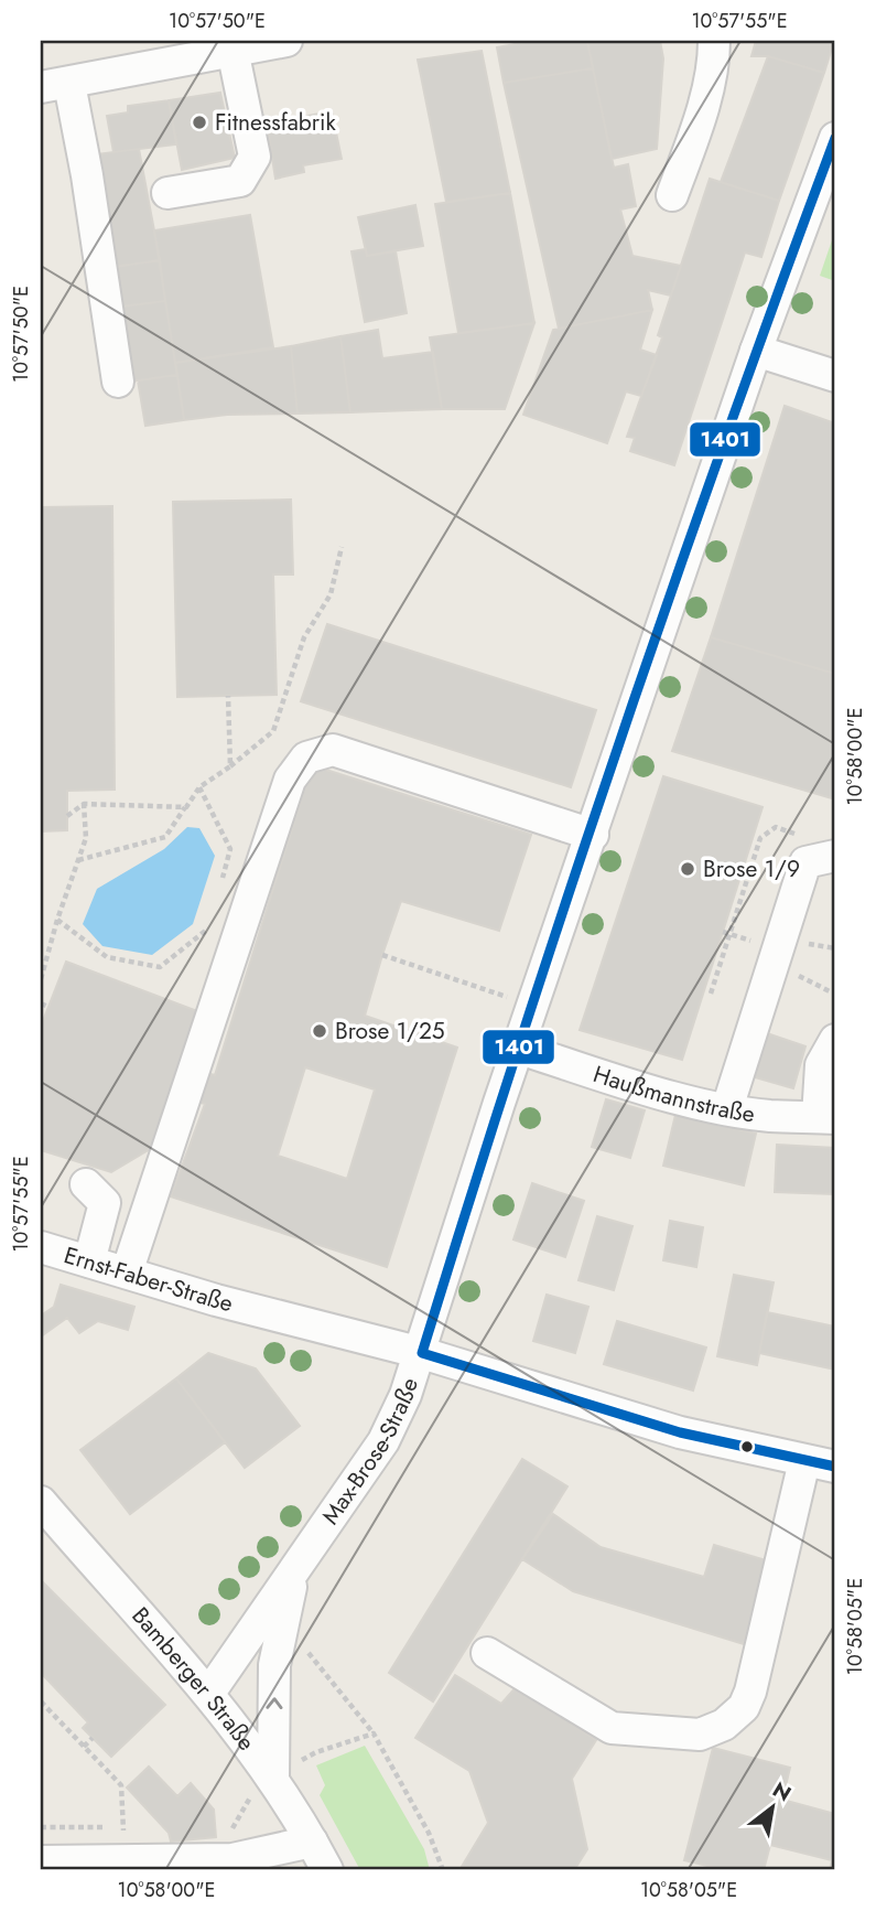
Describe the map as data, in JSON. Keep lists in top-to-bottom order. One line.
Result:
{"streets":{"street":["Haußmannstraße","Ernst-Faber-Straße","Max-Brose-Straße","Bamberger Straße"]},"crossings":[["Haußmannstraße","Max-Brose-Straße"],["Ernst-Faber-Straße","Max-Brose-Straße"],["Max-Brose-Straße","Bamberger Straße"]],"places":["Fitnessfabrik","Brose 1/9","Brose 1/25"],"lines":["transit line 1401"],"north":"top right","coordinates":["10°57'50\"E","10°57'55\"E","10°58'00\"E","10°58'05\"E"]}
